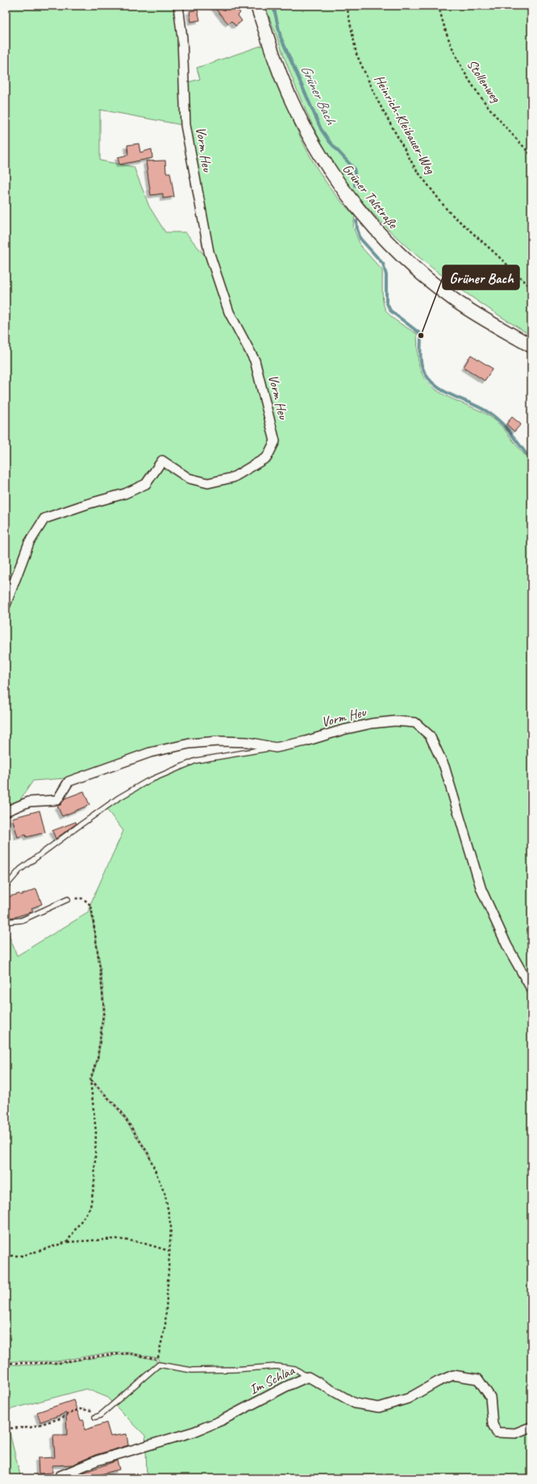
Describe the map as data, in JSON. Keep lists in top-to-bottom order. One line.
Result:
{"streets":{"main road":["Grüner Talstraße"],"street":["Vorm Heu","Im Schlaa"],"path":["Stollenweg","Heinrich-Kleibauer-Weg"]},"water":["Grüner Bach"],"places":["Grüner Bach"]}
